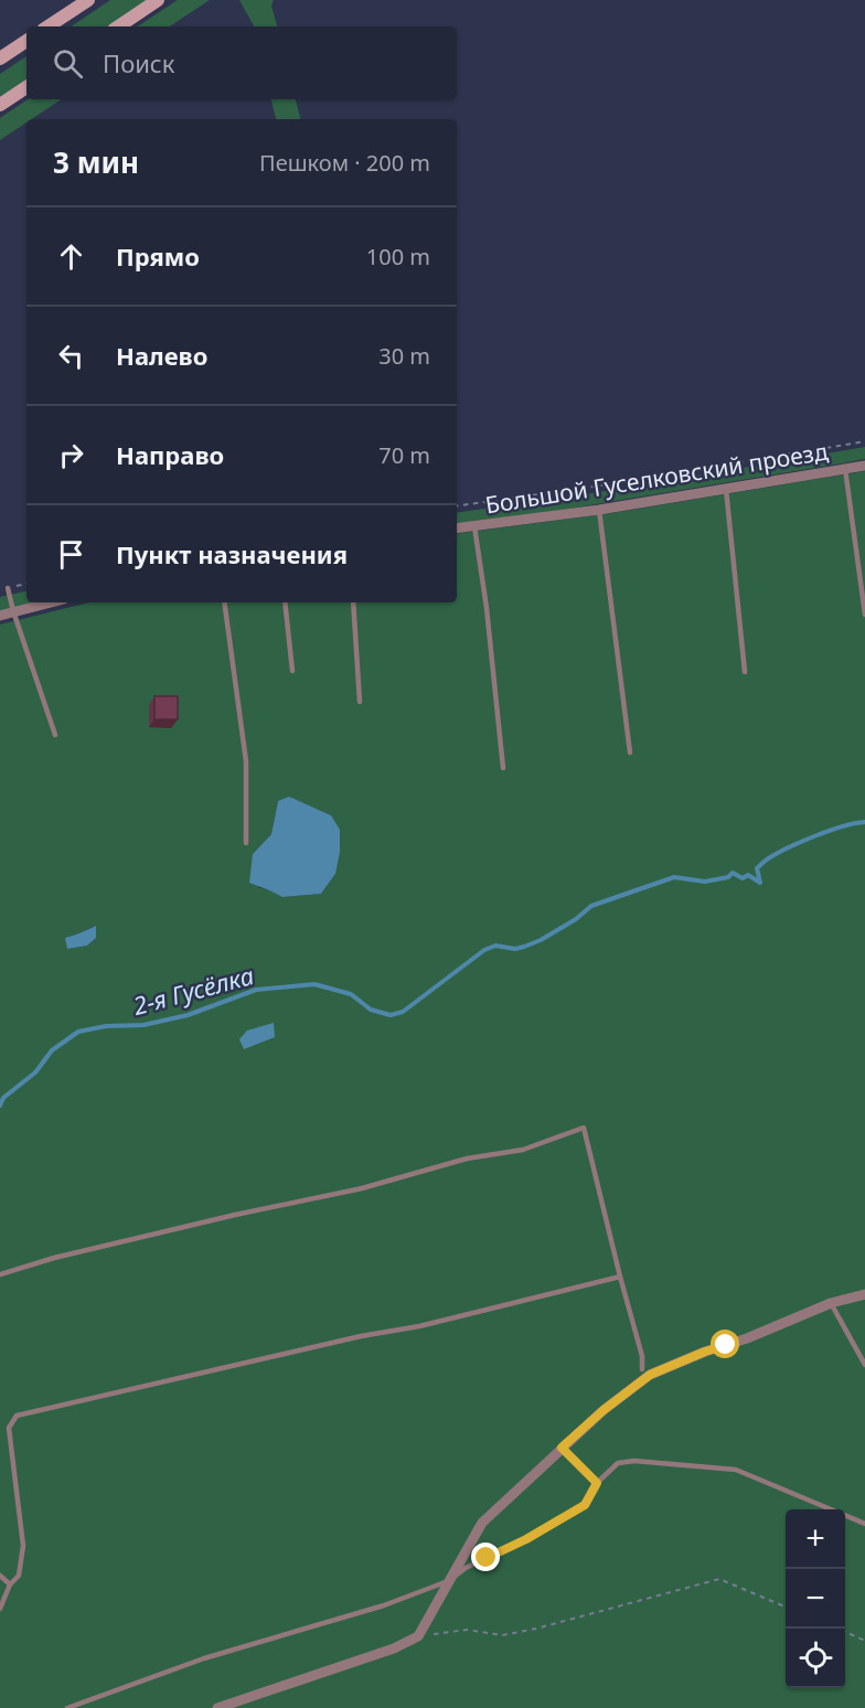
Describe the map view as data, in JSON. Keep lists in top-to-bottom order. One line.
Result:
{"streets":{"street":["Большой Гуселковский проезд"]},"water":["2-я Гусёлка"],"page":{"search":"Поиск","heading":["3 мин","Пешком · 200 m"],"list":[["Прямо","100 m"],["Налево","30 m"],["Направо","70 m"],"Пункт назначения"],"map_buttons":["+","−"]}}
